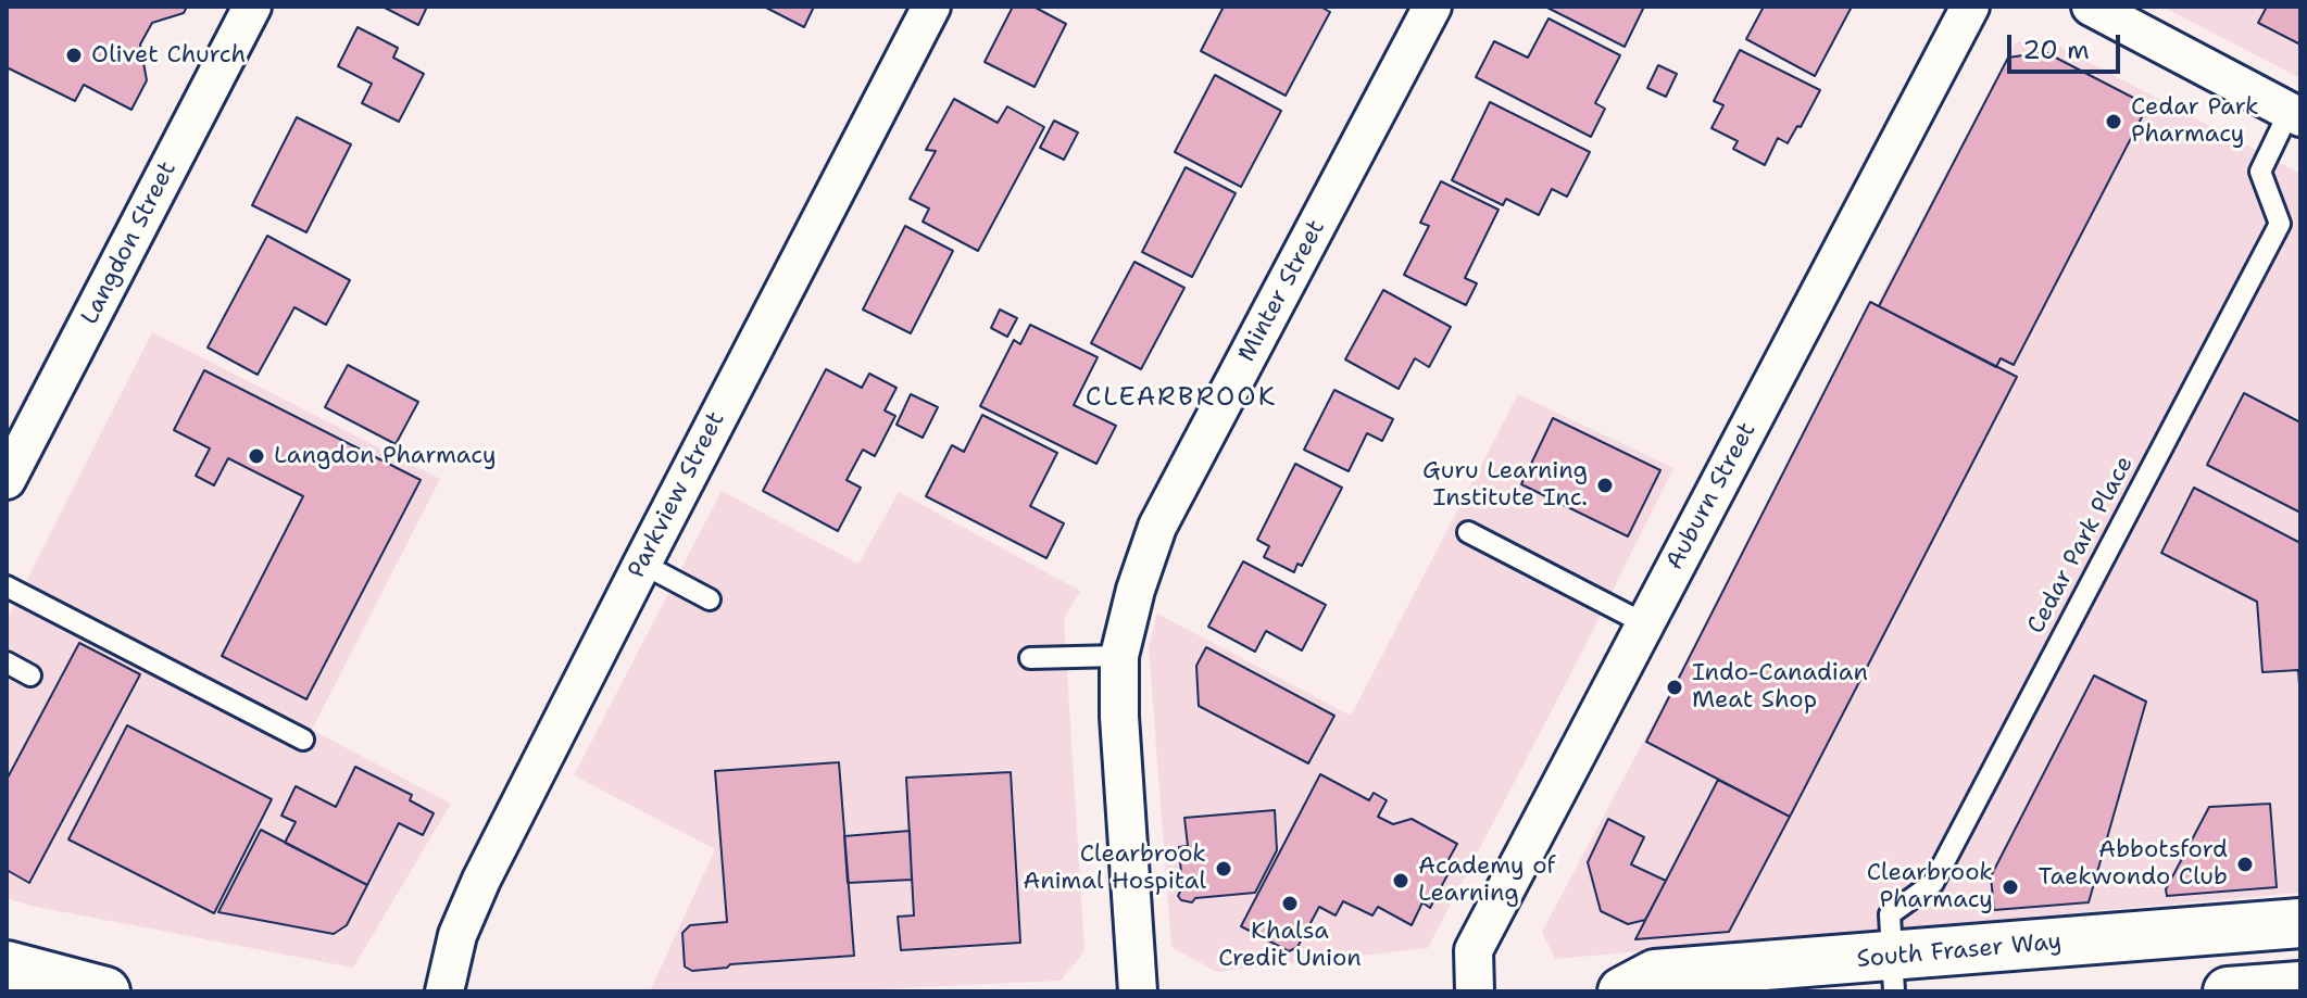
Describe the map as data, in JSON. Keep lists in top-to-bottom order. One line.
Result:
{"streets":{"main road":["South Fraser Way"],"street":["Langdon Street","Minter Street","Parkview Street","Auburn Street"],"lane":["Cedar Park Place"]},"crossings":[["Cedar Park Place","South Fraser Way"]],"districts":["CLEARBROOK"],"places":["Olivet Church","Cedar Park Pharmacy","Langdon Pharmacy","Guru Learning Institute Inc.","Indo-Canadian Meat Shop","Abbotsford Taekwondo Club","Clearbrook Animal Hospital","Academy of Learning","Clearbrook Pharmacy","Khalsa Credit Union"],"scale_bar":"20 m"}
